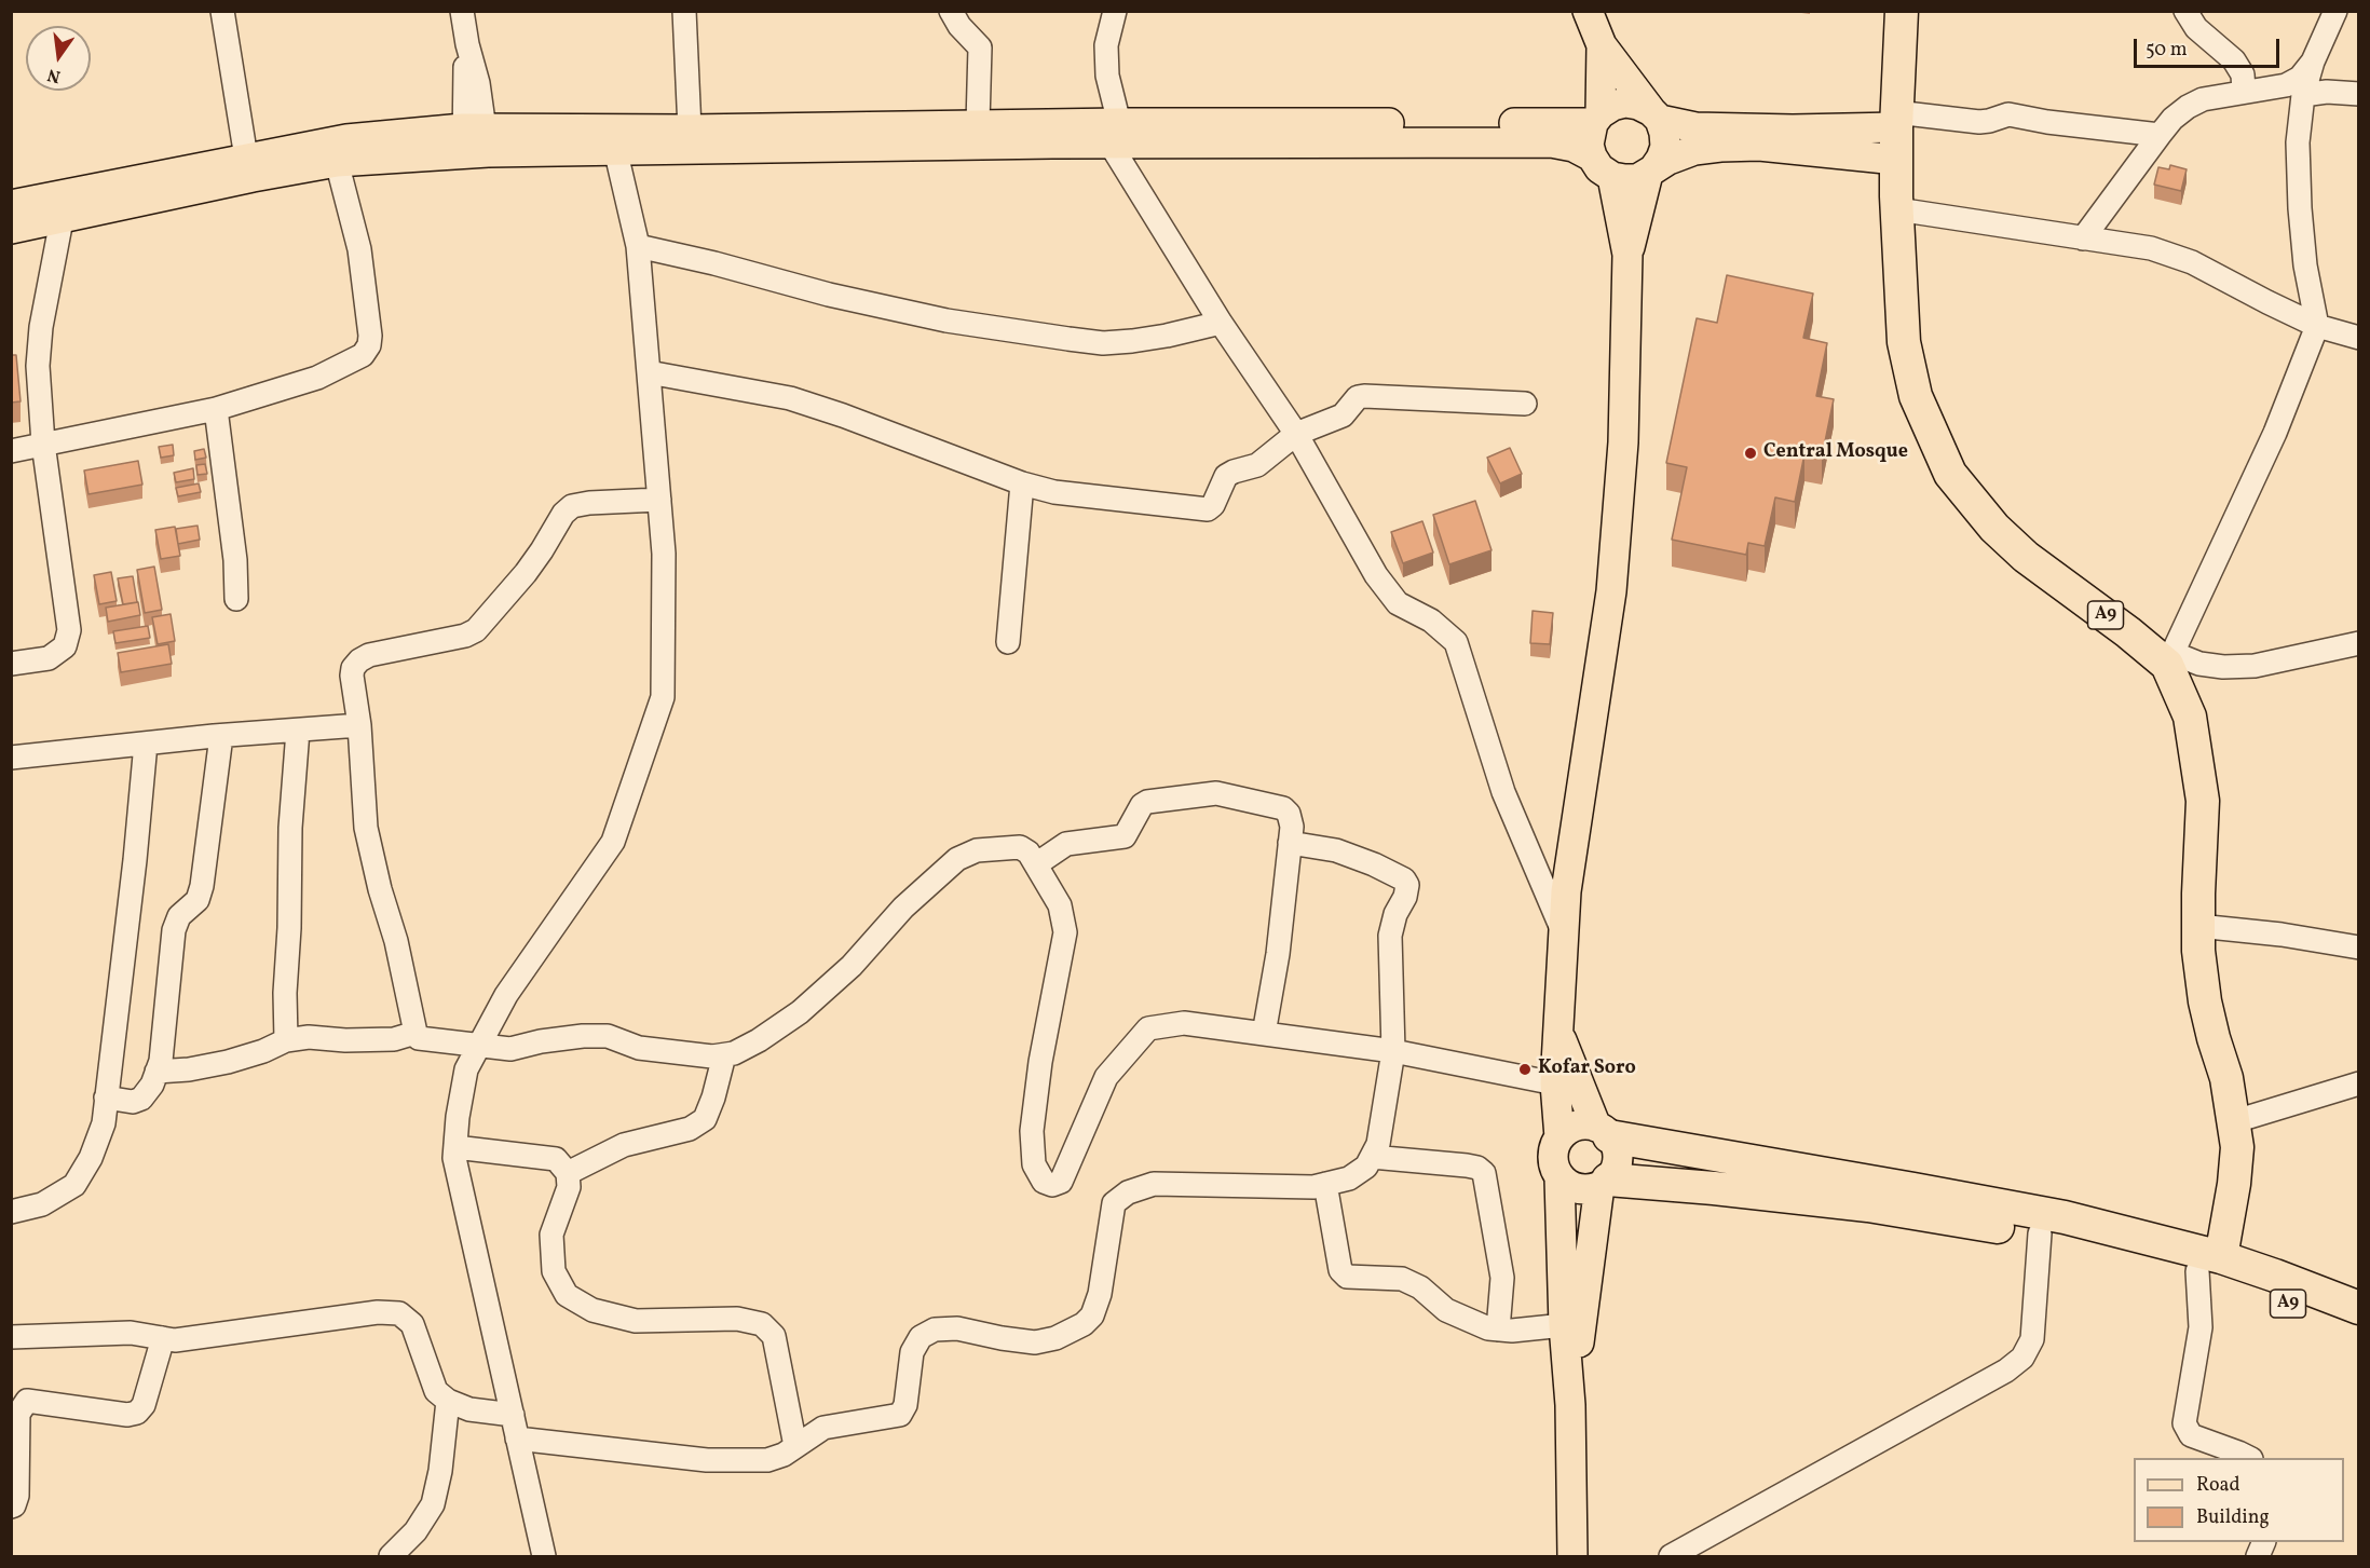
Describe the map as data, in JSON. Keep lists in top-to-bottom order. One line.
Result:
{"streets":{"highway":["A9"]},"places":["Central Mosque","Kofar Soro"],"legend":["Road","Building"],"scale_bar":"50 m","north":"bottom"}
